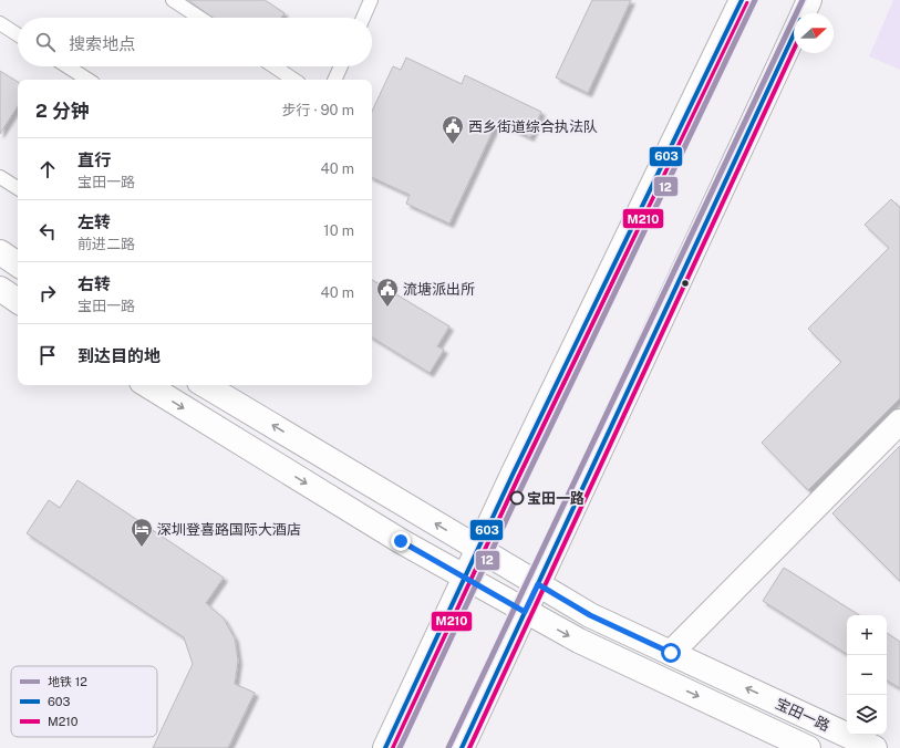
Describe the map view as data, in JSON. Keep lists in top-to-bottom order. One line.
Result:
{"streets":{"main road":["宝田一路"]},"places":{"public building":["西乡街道综合执法队","流塘派出所"],"other":["宝田一路"],"hotel":["深圳登喜路国际大酒店"]},"lines":["metro line 12","transit line 603","transit line M210"],"legend":["地铁 12","603","M210"],"north":"right","page":{"search":"搜索地点","heading":["2 分钟","步行 · 90 m"],"list":[["直行","宝田一路","40 m"],["左转","前进二路","10 m"],["右转","宝田一路","40 m"],"到达目的地"],"map_buttons":["+","−"]}}
